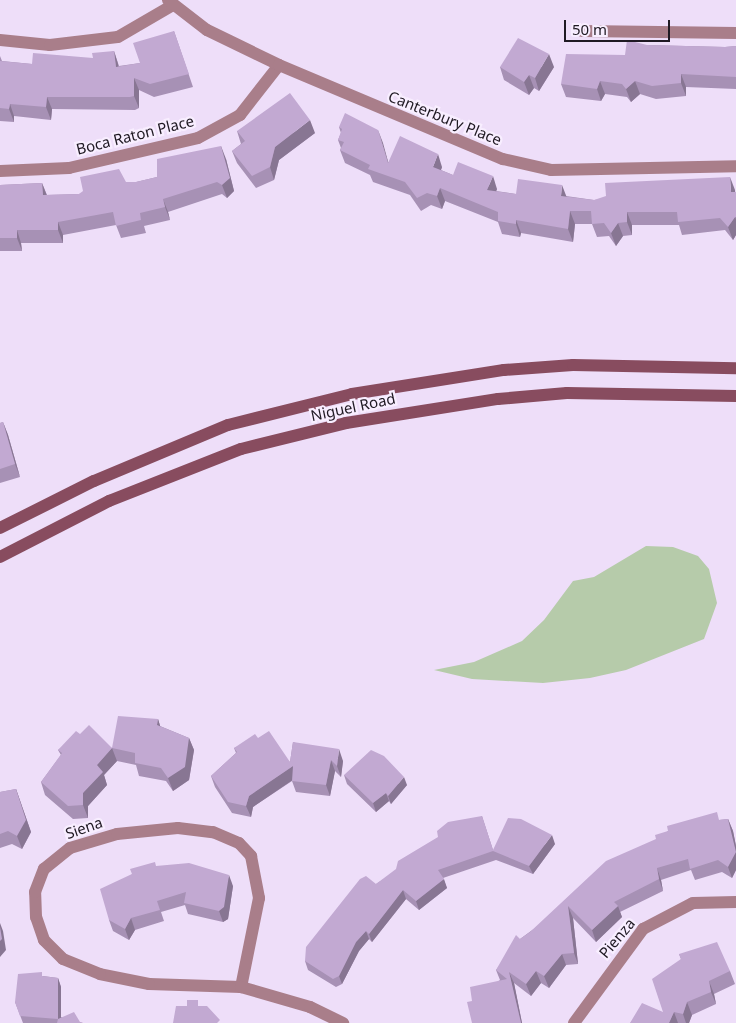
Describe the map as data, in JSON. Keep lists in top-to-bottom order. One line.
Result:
{"streets":{"main road":["Niguel Road"],"street":["Canterbury Place","Boca Raton Place","Siena","Pienza"]},"crossings":[["Canterbury Place","Boca Raton Place"]],"scale_bar":"50 m"}
